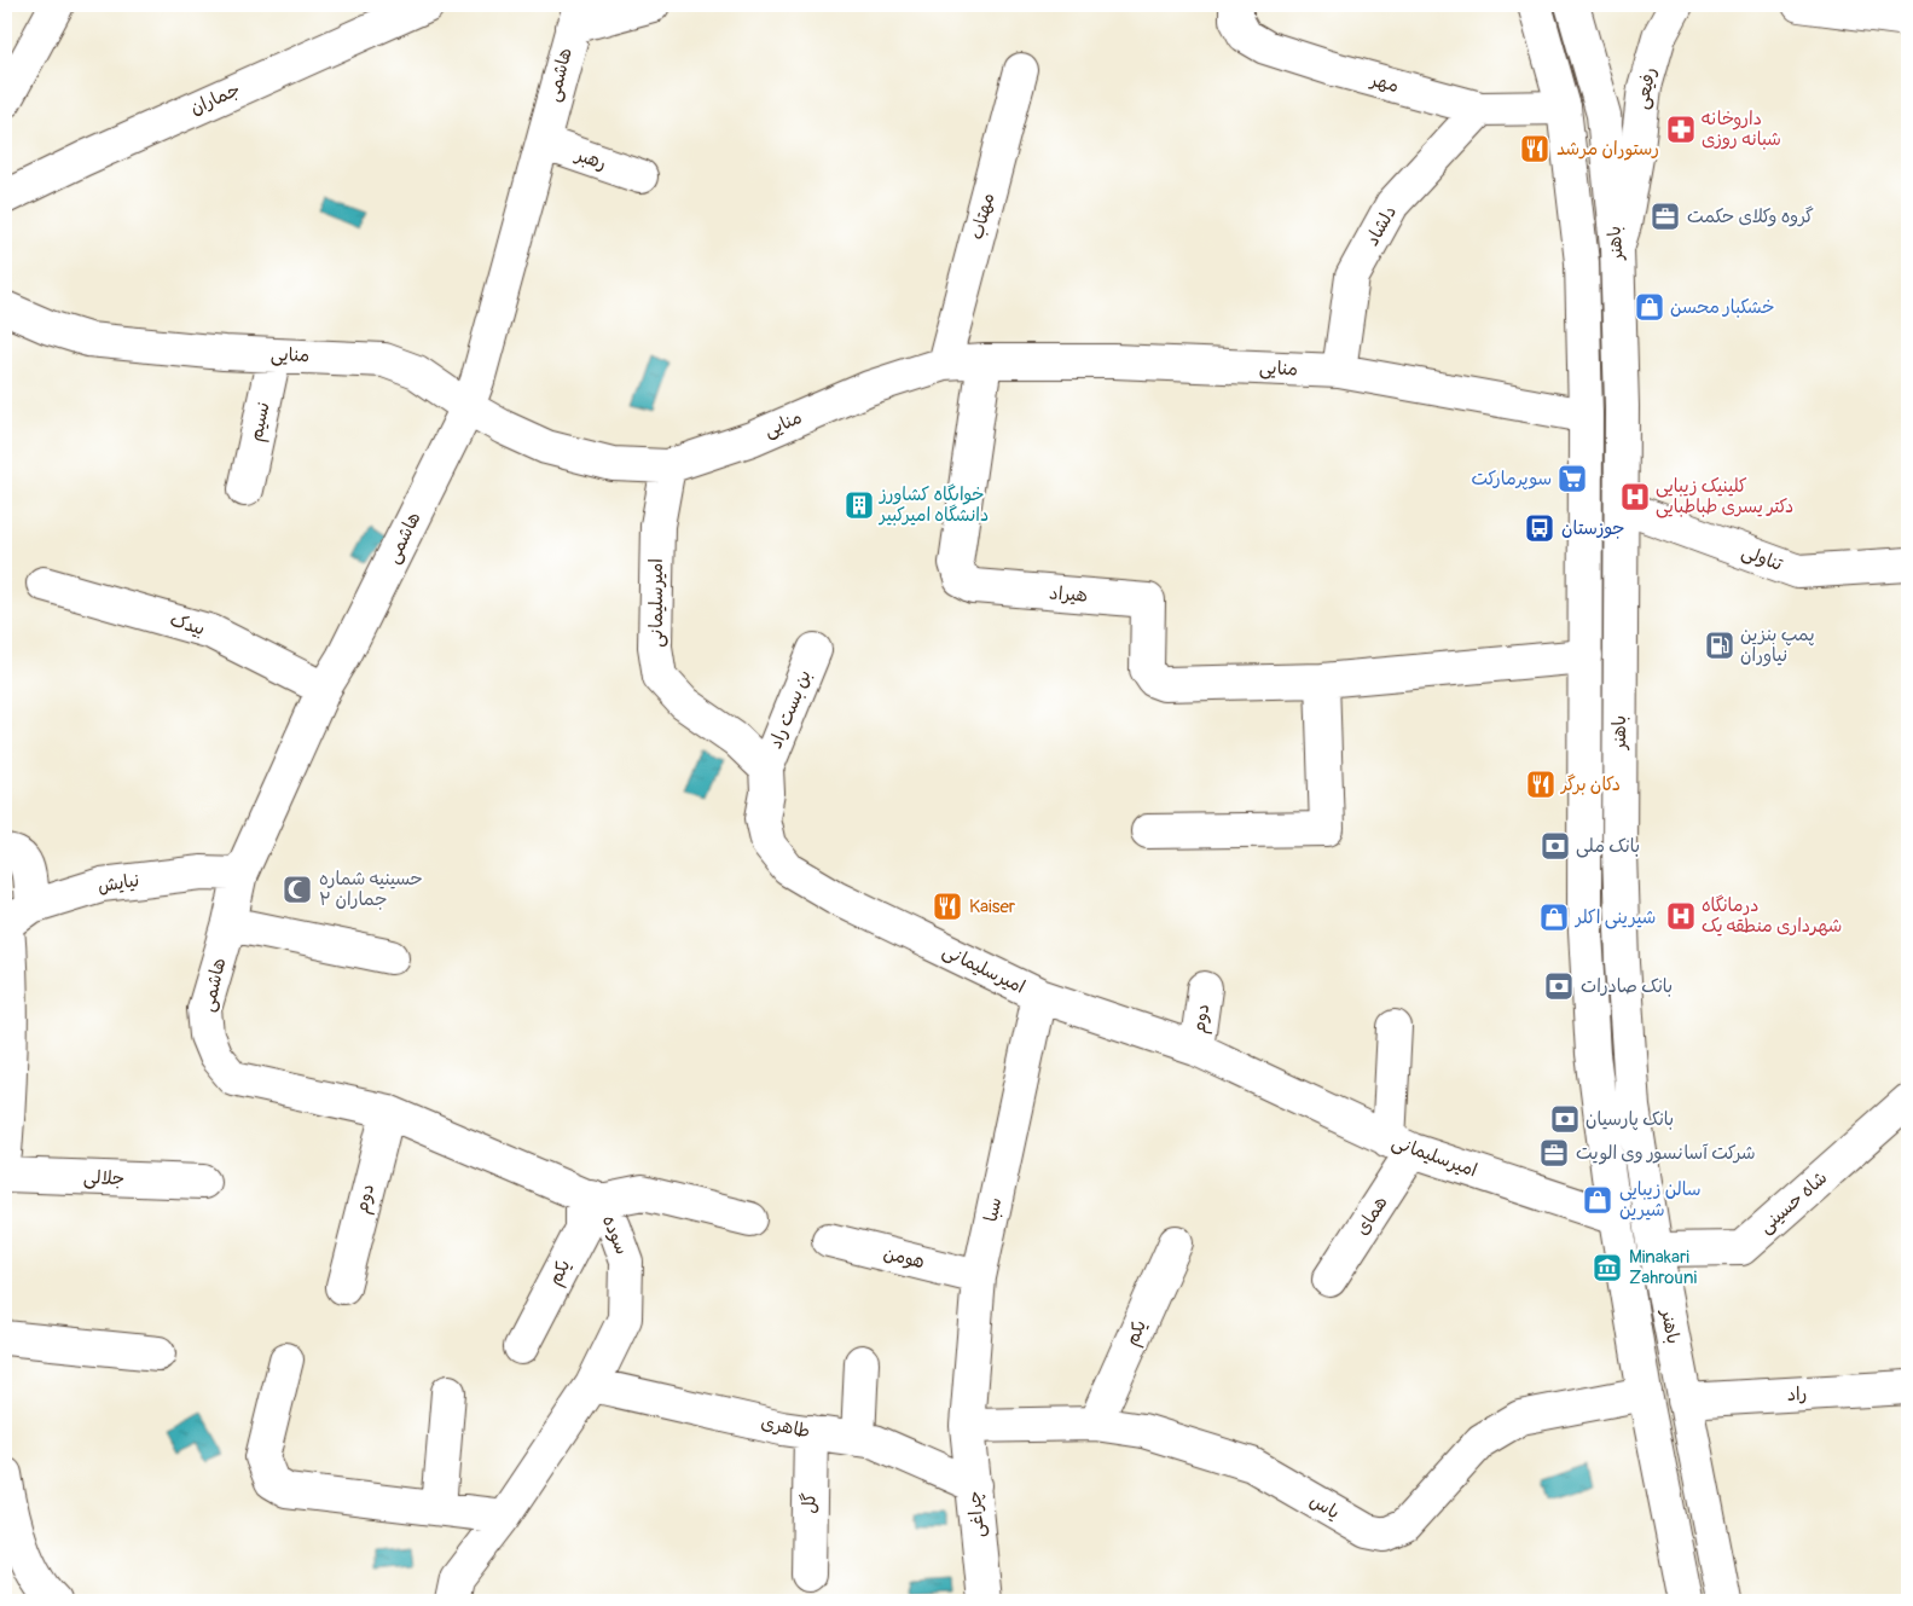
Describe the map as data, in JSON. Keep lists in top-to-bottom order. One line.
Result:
{"streets":{"street":["هاشمی","مهر","رفیعی","جماران","رهبر","مهتاب","دلشاد","باهنر","منایی","نسیم","تناولی","هیراد","امیرسلیمانی","بیدک","بن بست راد","نیایش","دوم","جلالی","شاه حسینی","سبا","همای","سوده","هومن","یکم","راد","طاهری","گل","یاس","چراغی"]},"crossings":[["هاشمی","رهبر"],["هاشمی","منایی"],["هاشمی","بیدک"],["هاشمی","نیایش"],["هاشمی","دوم"],["مهر","دلشاد"],["مهر","باهنر"],["رفیعی","باهنر"],["مهتاب","منایی"],["دلشاد","منایی"],["باهنر","منایی"],["باهنر","تناولی"],["باهنر","هیراد"],["باهنر","امیرسلیمانی"],["باهنر","شاه حسینی"],["باهنر","راد"],["باهنر","یاس"],["منایی","نسیم"],["منایی","هیراد"],["منایی","امیرسلیمانی"],["امیرسلیمانی","بن بست راد"],["امیرسلیمانی","دوم"],["امیرسلیمانی","سبا"],["امیرسلیمانی","همای"],["سبا","هومن"],["سبا","یاس"],["سبا","چراغی"],["سوده","یکم"],["سوده","طاهری"],["یکم","یاس"],["طاهری","گل"],["طاهری","چراغی"],["یاس","چراغی"]],"places":{"pharmacy":["داروخانه شبانه روزی"],"restaurant":["رستوران مرشد","دکان برگر","Kaiser"],"office":["گروه وکلای حکمت","شرکت آسانسور وی الویت"],"shop":["خشکبار محسن","شیرینی اکلر","سالن زیبایی شیرین"],"supermarket":["سوپرمارکت"],"hospital":["کلینیک زیبایی دکتر یسری طباطبایی","درمانگاه شهرداری منطقه یک"],"building":["خوابگاه کشاورز دانشگاه امیرکبیر"],"bus stop":["جوزستان"],"fuel station":["پمپ بنزین نیاوران"],"bank":["بانک ملی","بانک صادرات","بانک پارسیان"],"mosque":["حسینیه شماره ۲ جماران"],"museum":["Minakari Zahrouni"]}}
